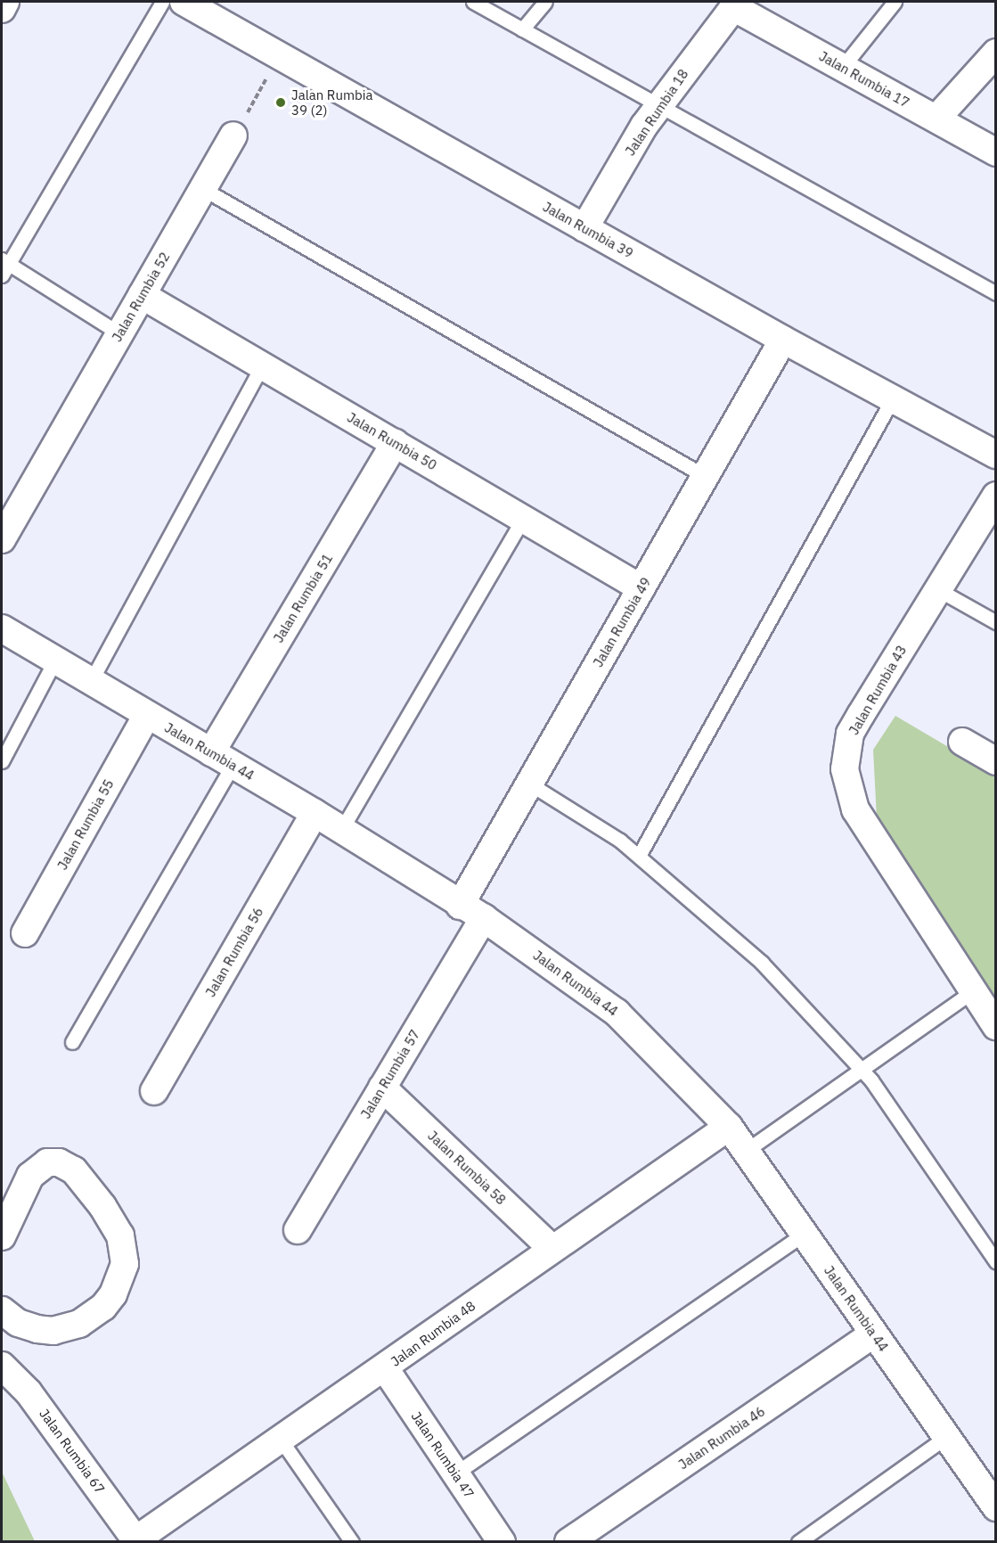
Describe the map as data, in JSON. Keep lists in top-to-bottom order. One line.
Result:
{"streets":{"street":["Jalan Rumbia 17","Jalan Rumbia 18","Jalan Rumbia 39","Jalan Rumbia 52","Jalan Rumbia 50","Jalan Rumbia 51","Jalan Rumbia 49","Jalan Rumbia 43","Jalan Rumbia 44","Jalan Rumbia 55","Jalan Rumbia 56","Jalan Rumbia 57","Jalan Rumbia 58","Jalan Rumbia 48","Jalan Rumbia 46","Jalan Rumbia 67","Jalan Rumbia 47"]},"crossings":[["Jalan Rumbia 17","Jalan Rumbia 18"],["Jalan Rumbia 18","Jalan Rumbia 39"],["Jalan Rumbia 39","Jalan Rumbia 49"],["Jalan Rumbia 52","Jalan Rumbia 50"],["Jalan Rumbia 50","Jalan Rumbia 51"],["Jalan Rumbia 50","Jalan Rumbia 49"],["Jalan Rumbia 51","Jalan Rumbia 44"],["Jalan Rumbia 49","Jalan Rumbia 44"],["Jalan Rumbia 44","Jalan Rumbia 55"],["Jalan Rumbia 44","Jalan Rumbia 56"],["Jalan Rumbia 44","Jalan Rumbia 57"],["Jalan Rumbia 44","Jalan Rumbia 48"],["Jalan Rumbia 44","Jalan Rumbia 46"],["Jalan Rumbia 57","Jalan Rumbia 58"],["Jalan Rumbia 58","Jalan Rumbia 48"],["Jalan Rumbia 48","Jalan Rumbia 67"],["Jalan Rumbia 48","Jalan Rumbia 47"]],"places":["Jalan Rumbia 39 (2)"]}
